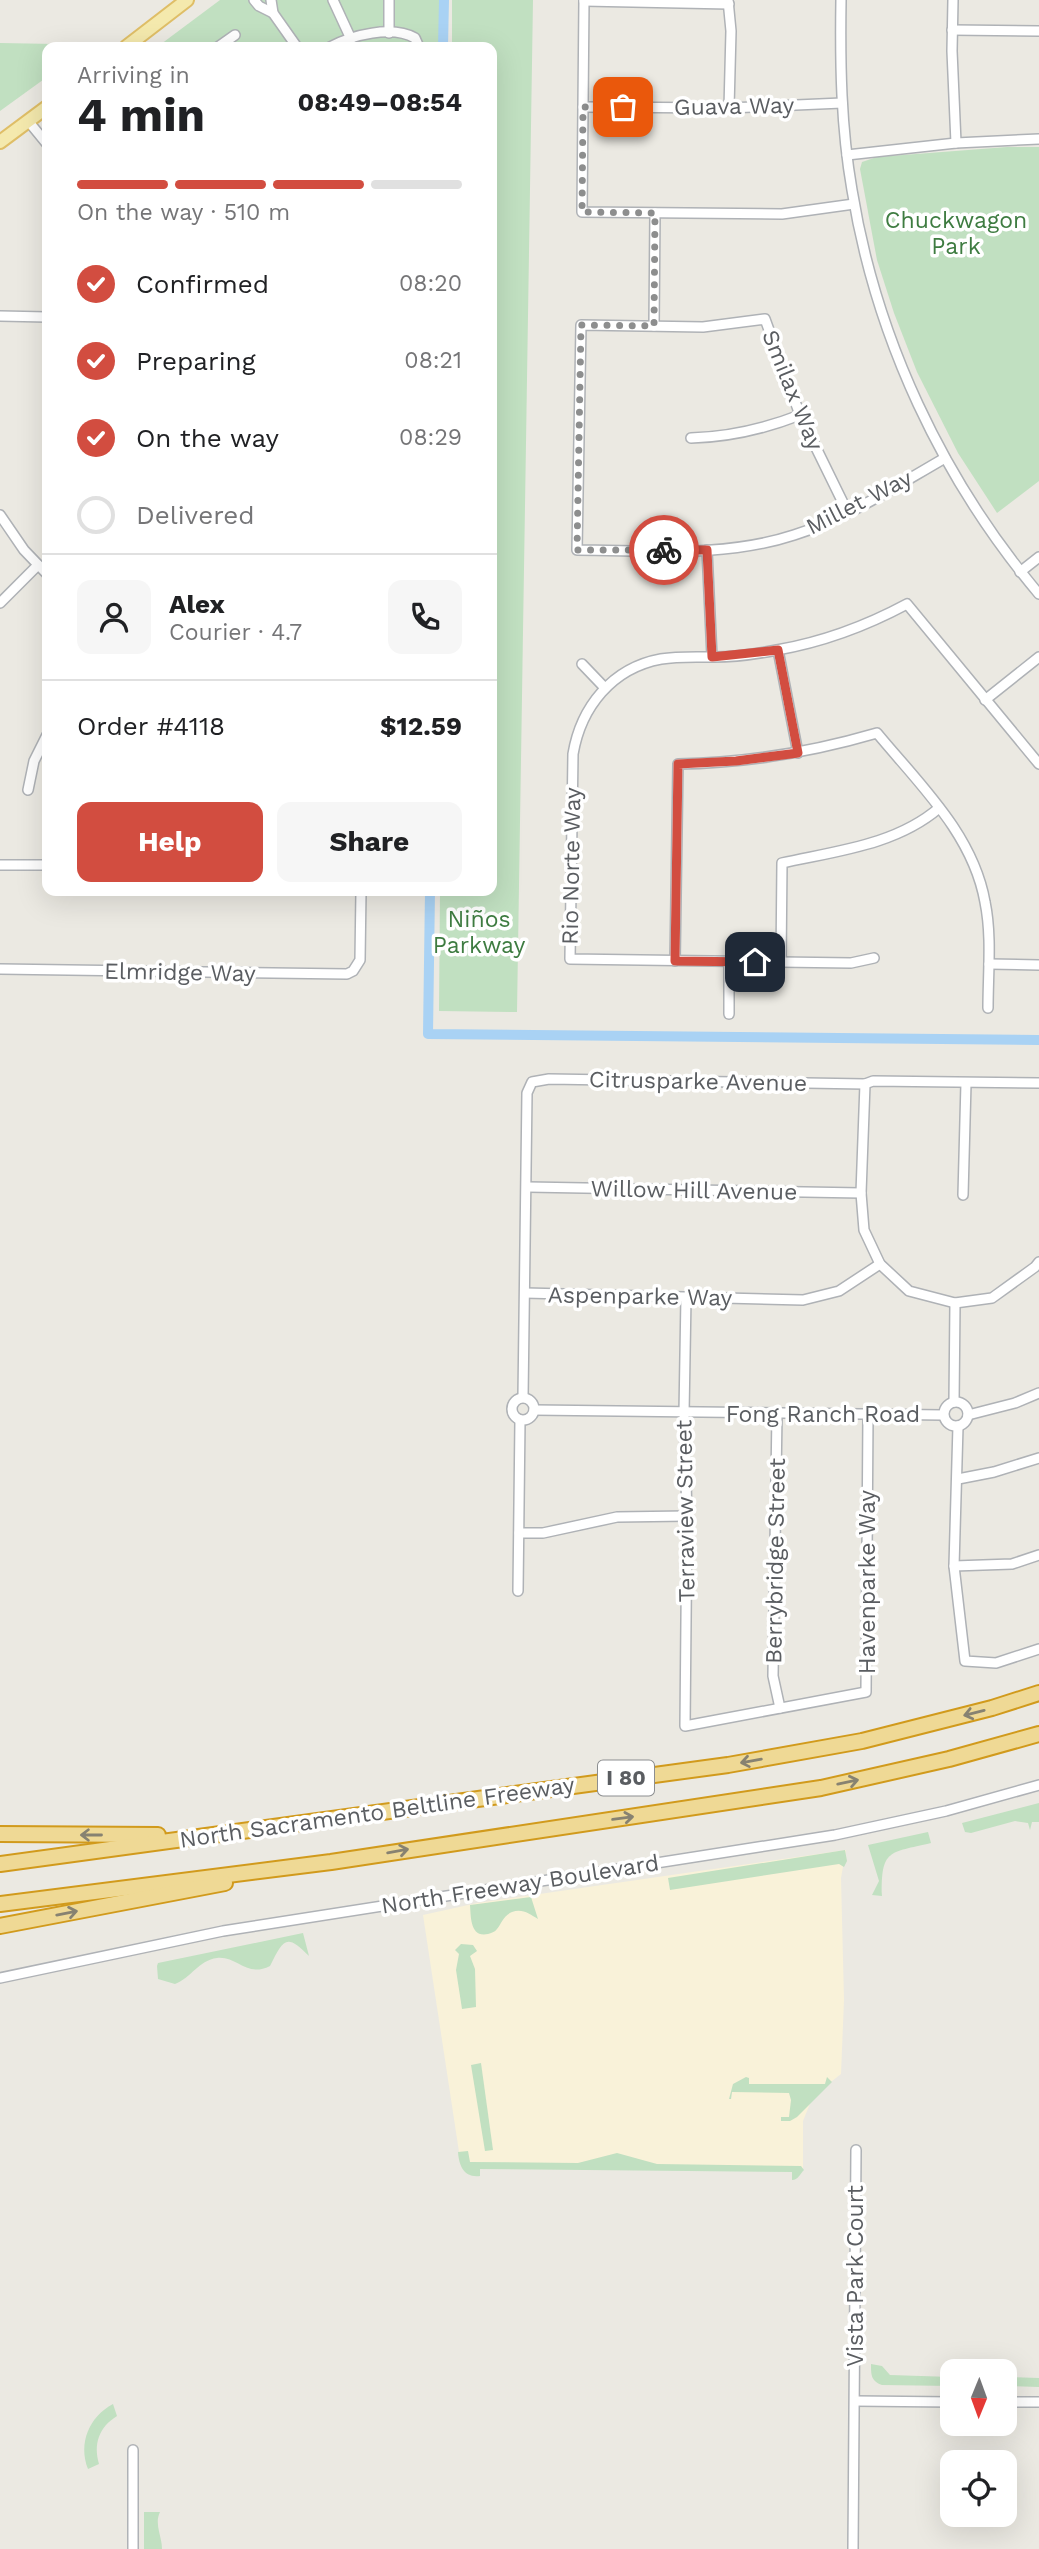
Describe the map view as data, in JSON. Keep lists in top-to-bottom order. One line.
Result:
{"streets":{"highway":["I 80","North Sacramento Beltline Freeway"],"street":["Guava Way","Smilax Way","Millet Way","Rio Norte Way","Elmridge Way","Citrusparke Avenue","Willow Hill Avenue","Aspenparke Way","Fong Ranch Road","Terraview Street","Berrybridge Street","Havenparke Way","North Freeway Boulevard","Vista Park Court"]},"crossings":[["Smilax Way","Millet Way"],["Citrusparke Avenue","Willow Hill Avenue"],["Aspenparke Way","Fong Ranch Road"],["Aspenparke Way","Terraview Street"],["Fong Ranch Road","Terraview Street"],["Fong Ranch Road","Berrybridge Street"],["Fong Ranch Road","Havenparke Way"],["Terraview Street","Havenparke Way"],["Berrybridge Street","Havenparke Way"]],"parks":["Chuckwagon Park","Niños Parkway"],"north":"bottom","page":{"heading":["4 min","Arriving in","08:49–08:54"],"panel":["Alex","Courier · 4.7","Order #4118","$12.59"],"bar":"On the way · 510 m","list":[["Confirmed","08:20"],["Preparing","08:21"],["On the way","08:29"],"Delivered"],"buttons":["Help","Share"]}}
